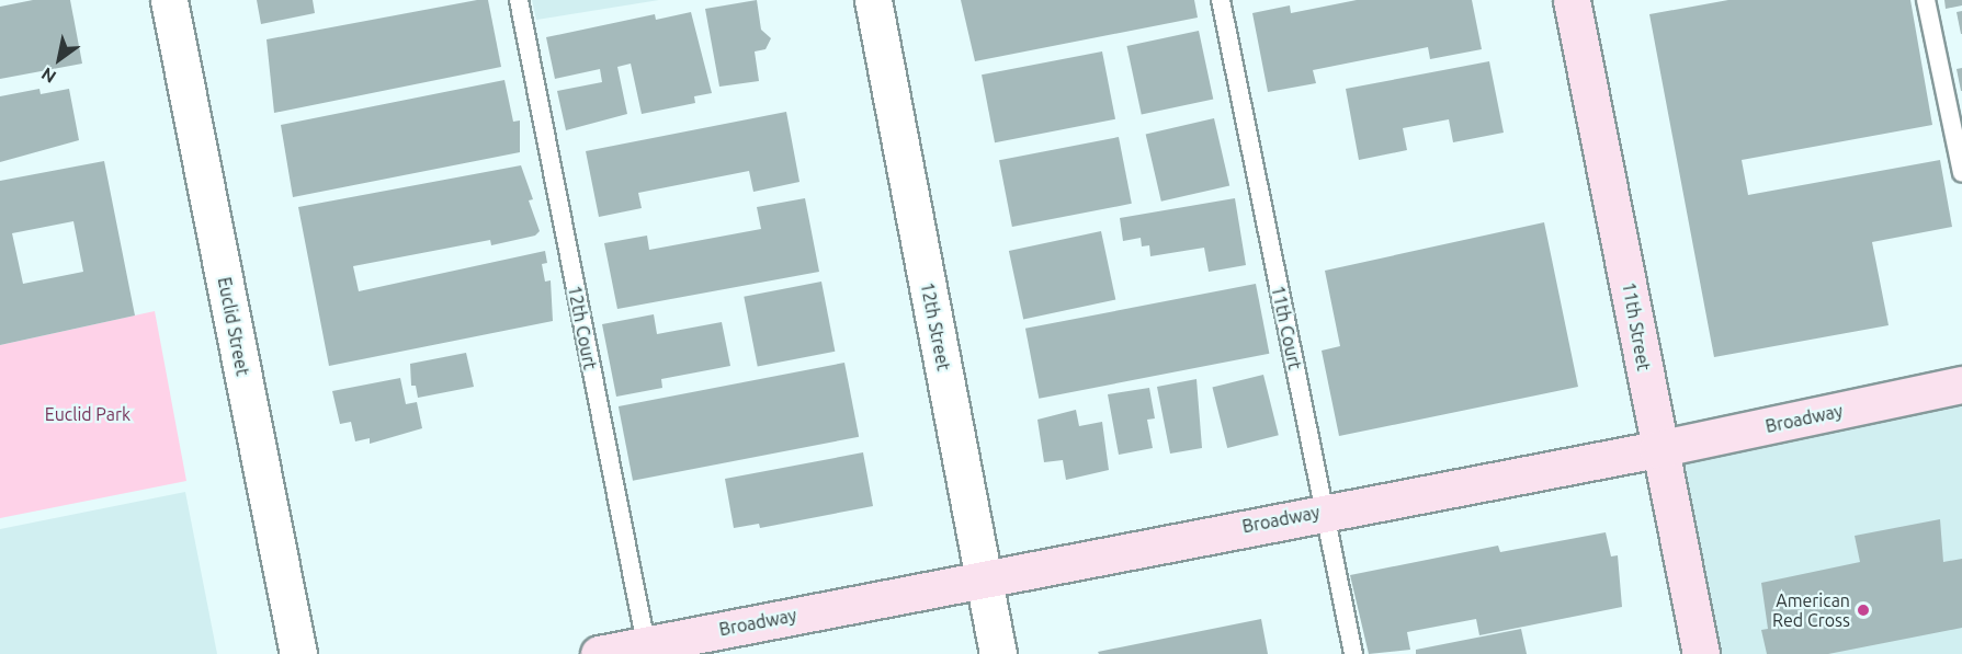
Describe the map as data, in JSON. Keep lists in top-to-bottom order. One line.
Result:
{"streets":{"street":["Euclid Street","12th Street","11th Street","Broadway"],"lane":["12th Court","11th Court"]},"crossings":[["12th Street","Broadway"],["11th Street","Broadway"],["12th Court","Broadway"],["11th Court","Broadway"]],"parks":["Euclid Park"],"places":["American Red Cross"],"north":"bottom left"}
